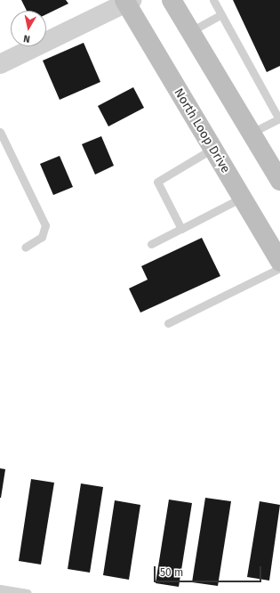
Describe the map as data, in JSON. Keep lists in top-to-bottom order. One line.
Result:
{"streets":{"main road":["North Loop Drive"]},"scale_bar":"50 m","north":"bottom"}
